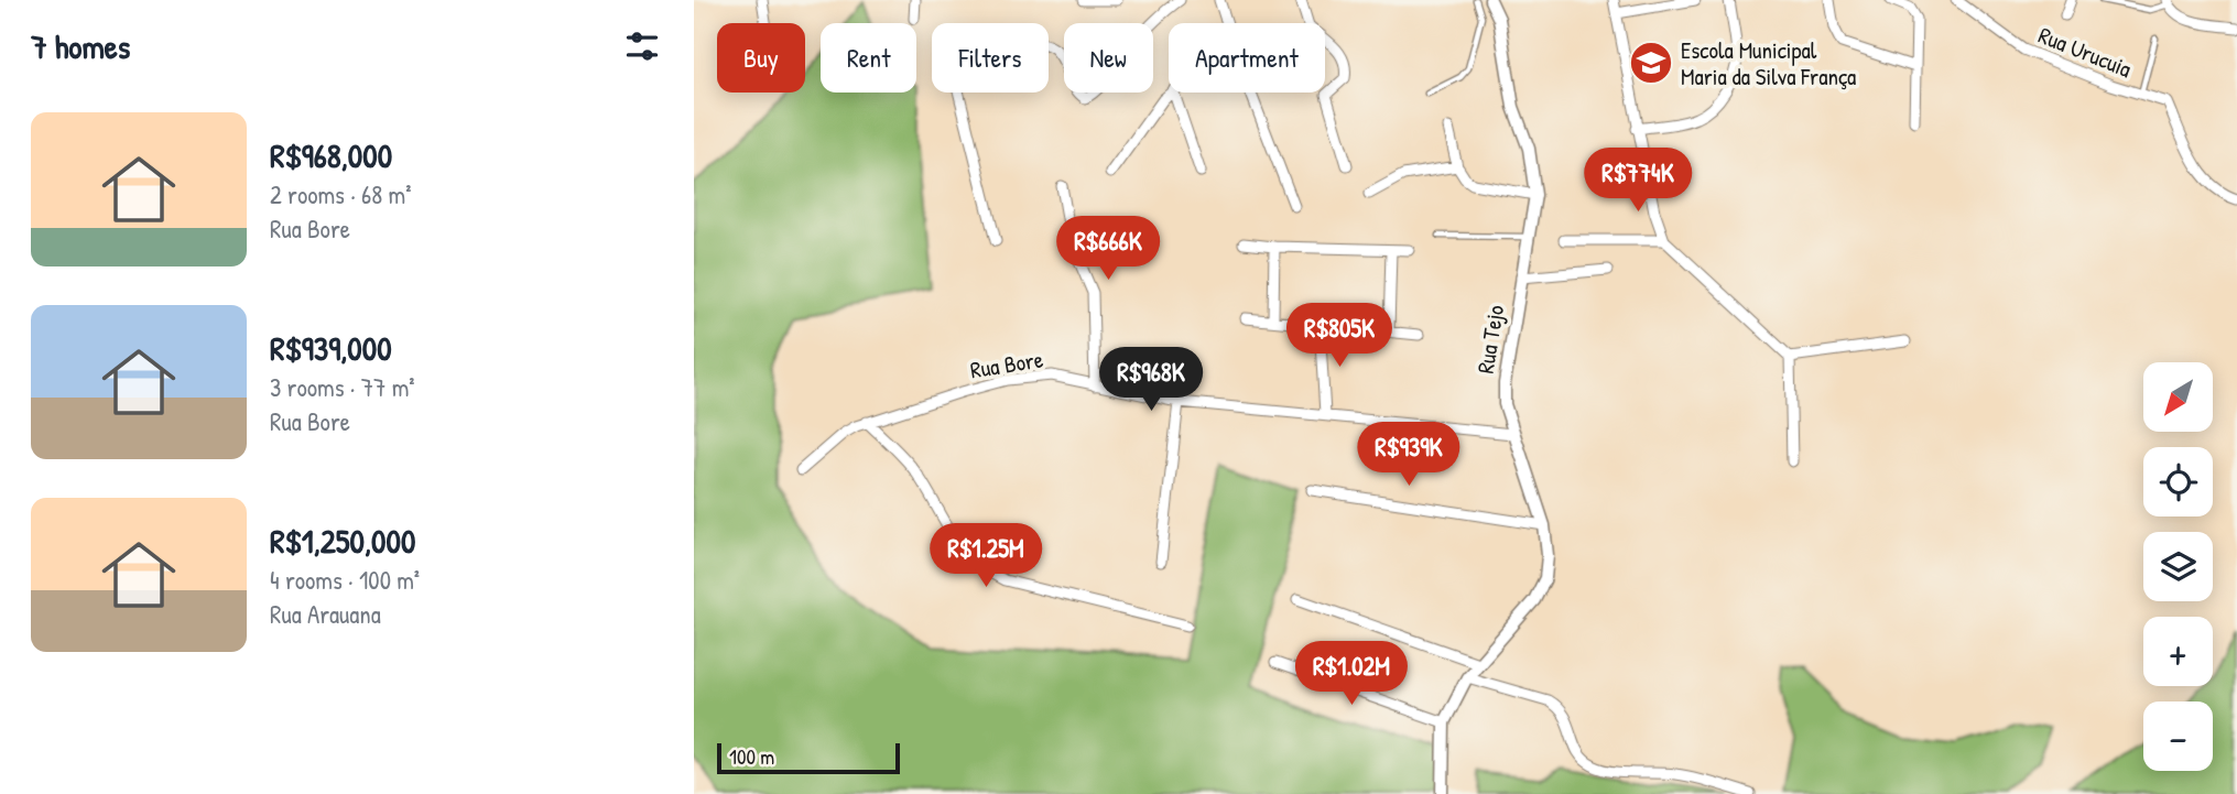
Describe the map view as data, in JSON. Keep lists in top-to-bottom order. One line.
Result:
{"streets":{"street":["Rua Urucuia","Rua Tejo","Rua Bore"]},"crossings":[["Rua Tejo","Rua Bore"]],"places":{"school or university":["Escola Municipal Maria da Silva França"]},"scale_bar":"100 m","north":"bottom left","page":{"heading":"7 homes","chip":["Buy","Rent","Filters","New","Apartment"],"list":[{"name":"R$968,000","note":"2 rooms · 68 m² · Rua Bore"},{"name":"R$939,000","note":"3 rooms · 77 m² · Rua Bore"},{"name":"R$1,250,000","note":"4 rooms · 100 m² · Rua Arauana"}],"price":["R$774K","R$666K","R$805K","R$968K","R$939K","R$1.25M","R$1.02M"],"map_buttons":["+","−"],"scale":"100 m"}}
